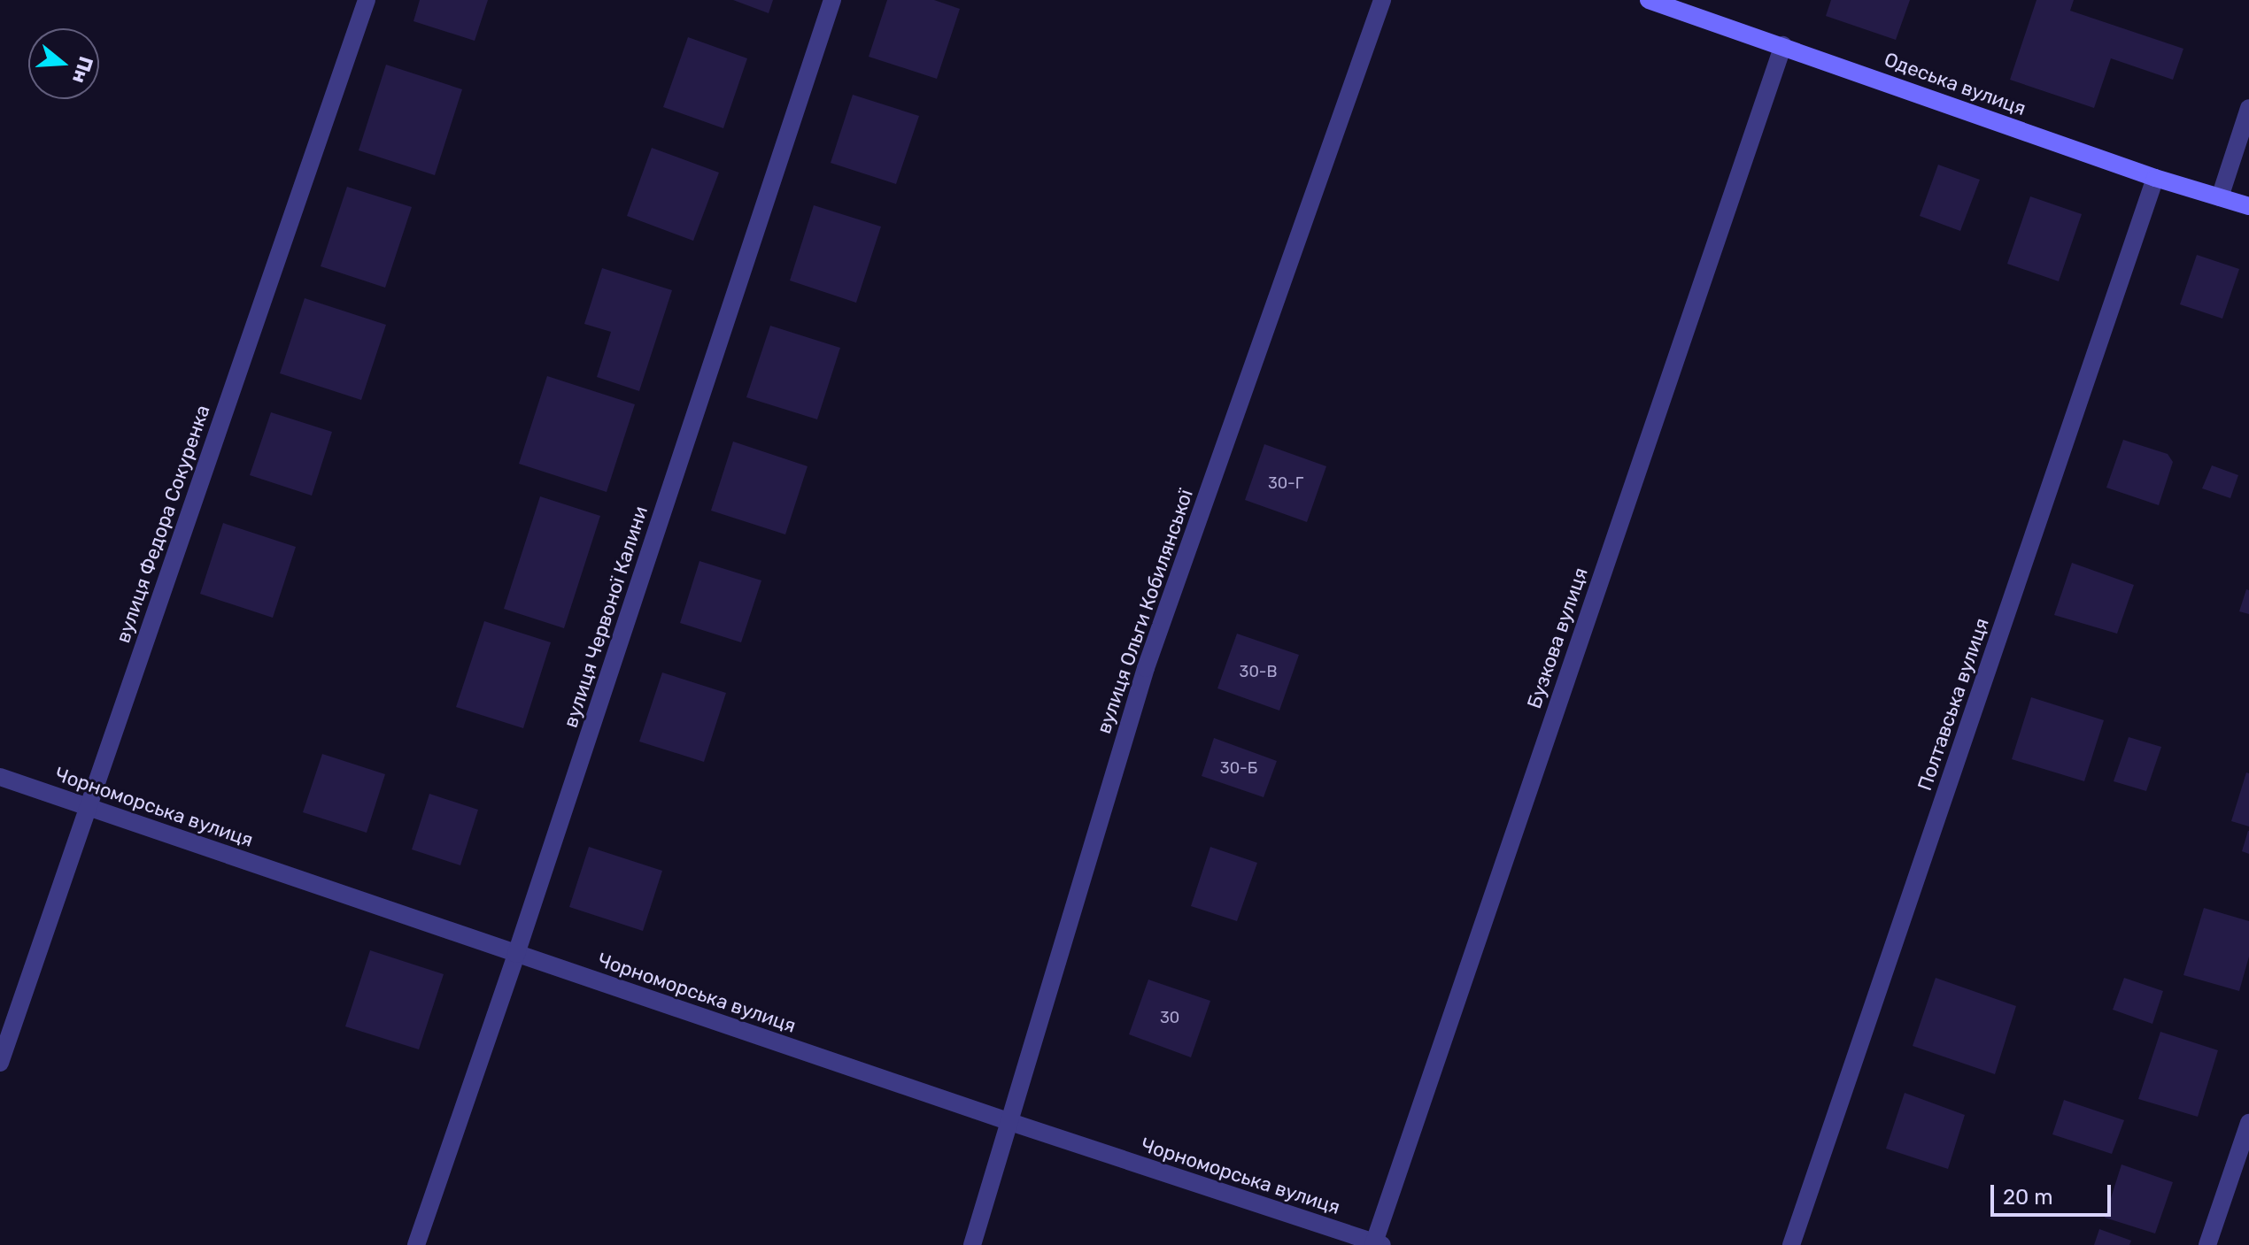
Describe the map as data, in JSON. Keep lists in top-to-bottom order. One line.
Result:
{"streets":{"street":["Одеська вулиця","вулиця Федора Сокуренка","вулиця Ольги Кобилянської","вулиця Червоної Калини","Бузкова вулиця","Полтавська вулиця","Чорноморська вулиця"]},"crossings":[["Одеська вулиця","Бузкова вулиця"],["Одеська вулиця","Полтавська вулиця"],["вулиця Федора Сокуренка","Чорноморська вулиця"],["вулиця Ольги Кобилянської","Чорноморська вулиця"],["вулиця Червоної Калини","Чорноморська вулиця"],["Бузкова вулиця","Чорноморська вулиця"]],"house_numbers":["30-Г","30-В","30-Б","30"],"scale_bar":"20 m","north":"right"}
